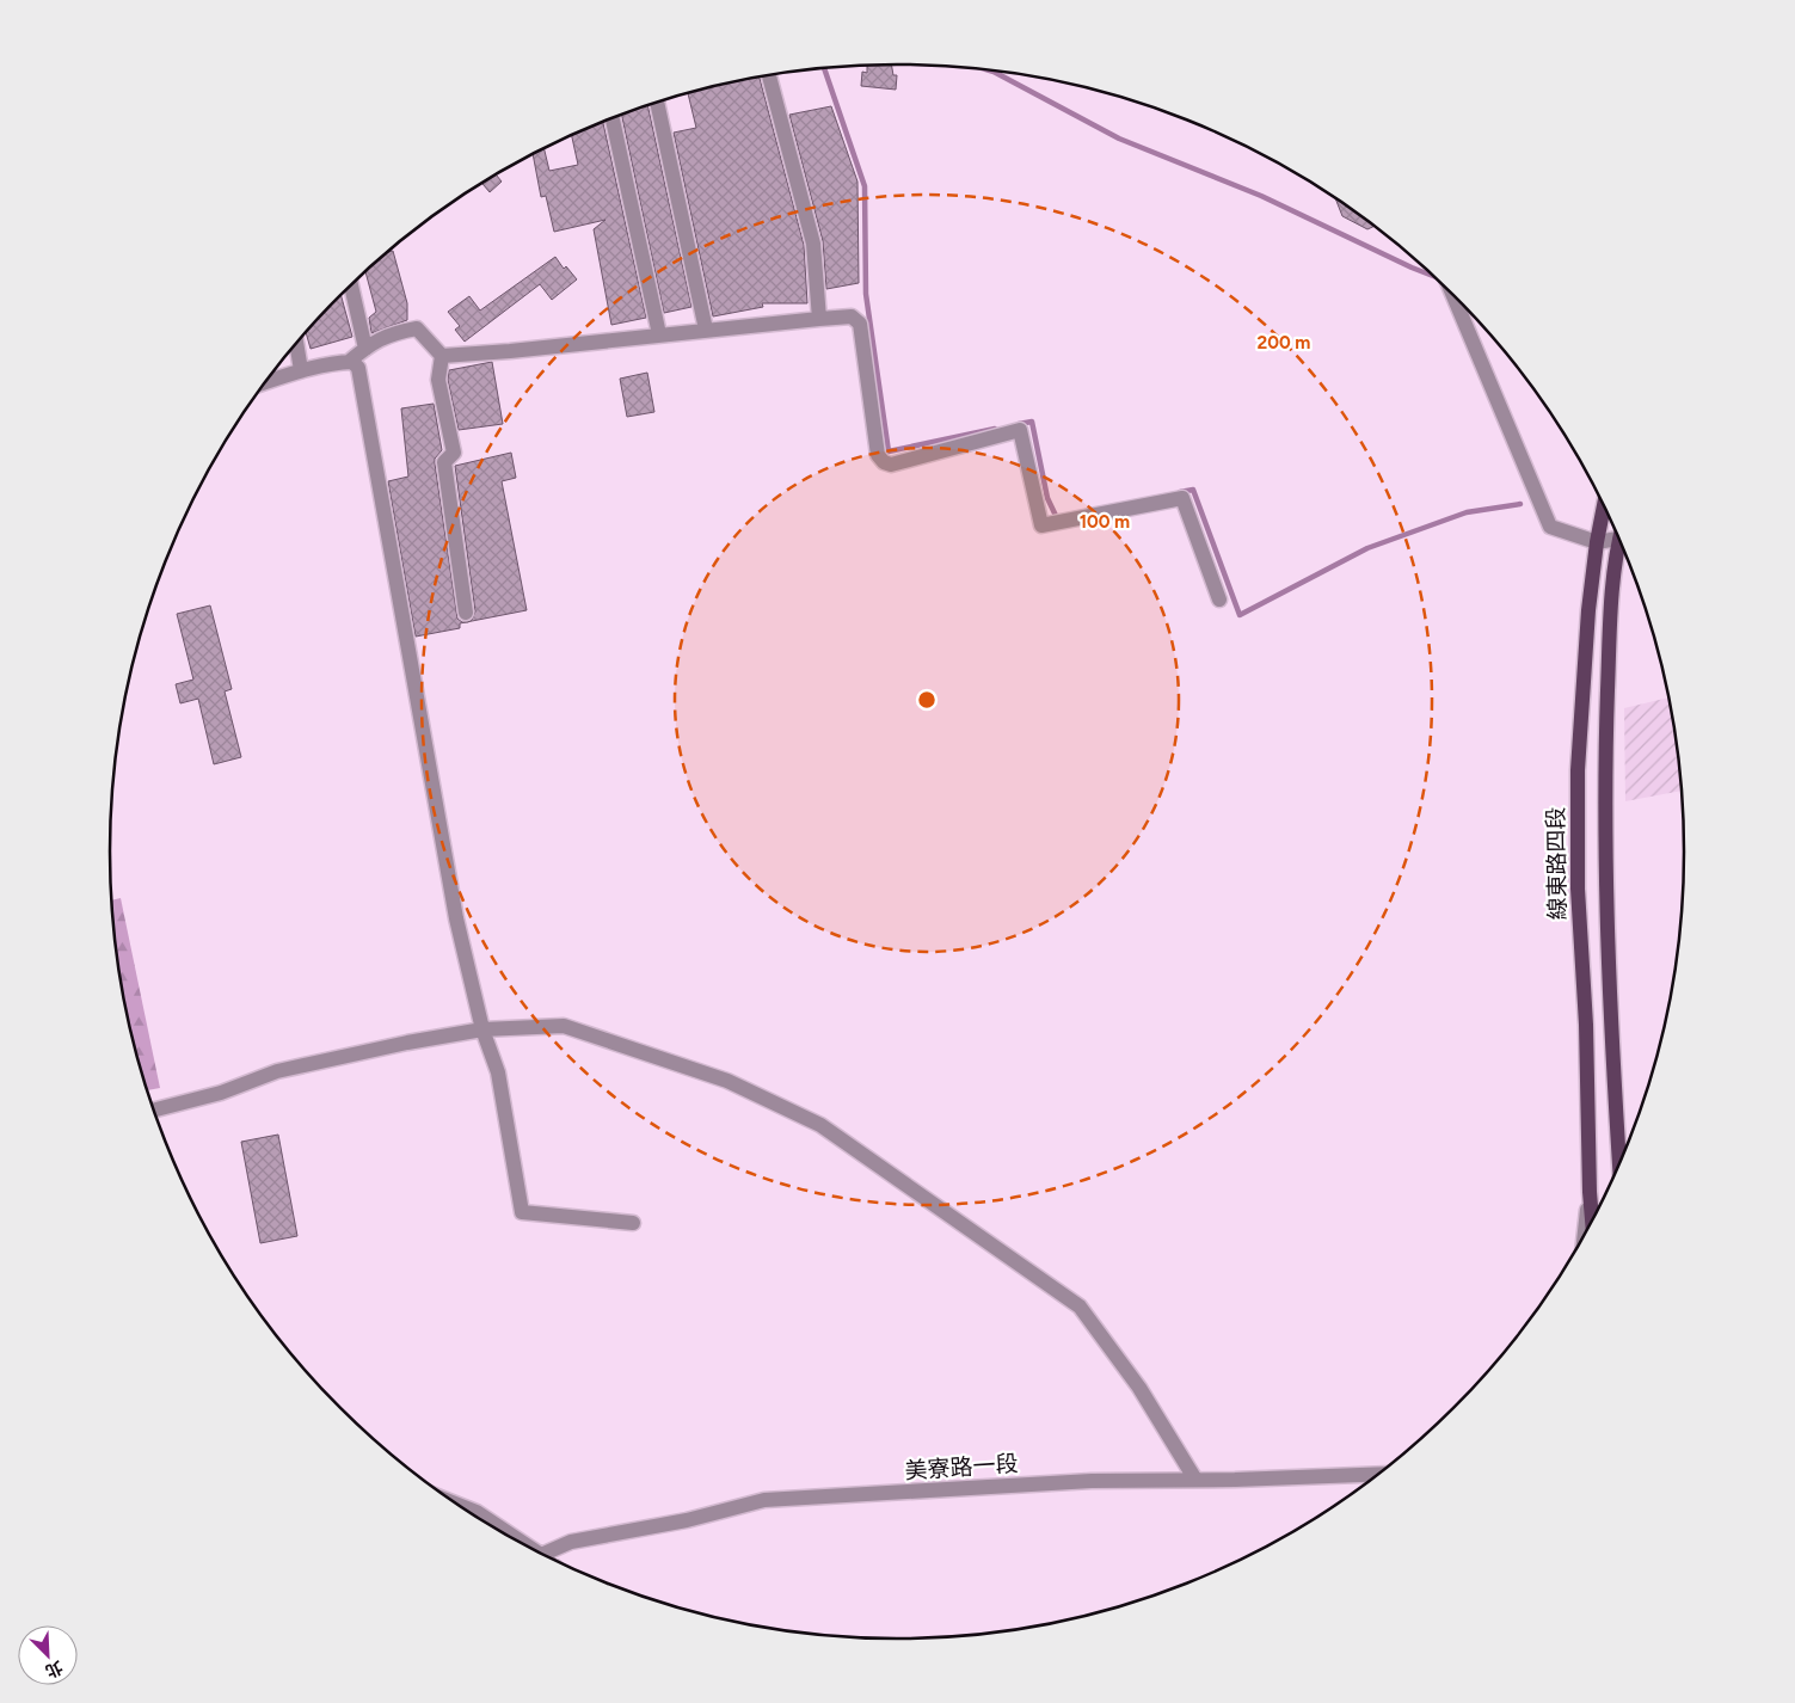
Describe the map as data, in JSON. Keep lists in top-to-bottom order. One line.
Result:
{"streets":{"main road":["線東路四段"],"street":["美寮路一段"]},"north":"bottom right","rings":["200 m","100 m"]}
